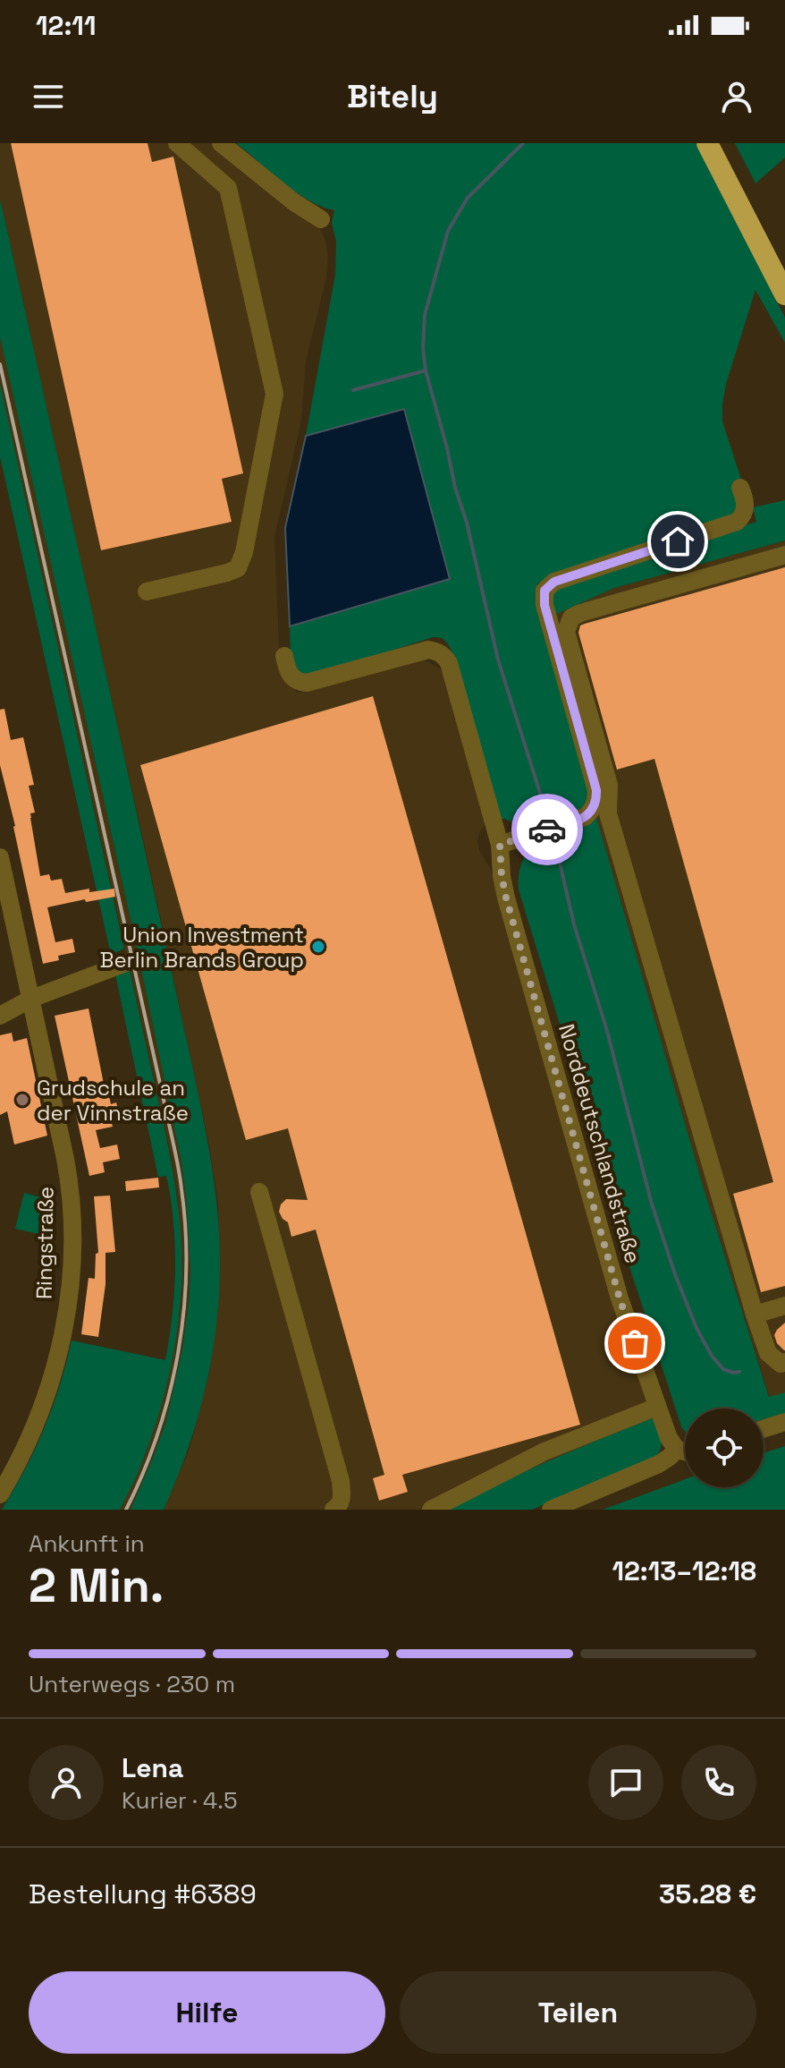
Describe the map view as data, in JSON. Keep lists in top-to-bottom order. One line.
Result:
{"streets":{"street":["Norddeutschlandstraße","Ringstraße"]},"places":["Union Investment Berlin Brands Group","Grudschule an der Vinnstraße"],"page":{"status":"12:11","header":"Bitely","heading":["2 Min.","Ankunft in","12:13–12:18"],"panel":["Lena","Kurier · 4.5","Bestellung #6389","35.28 €"],"bar":"Unterwegs · 230 m","buttons":["Hilfe","Teilen"]}}
